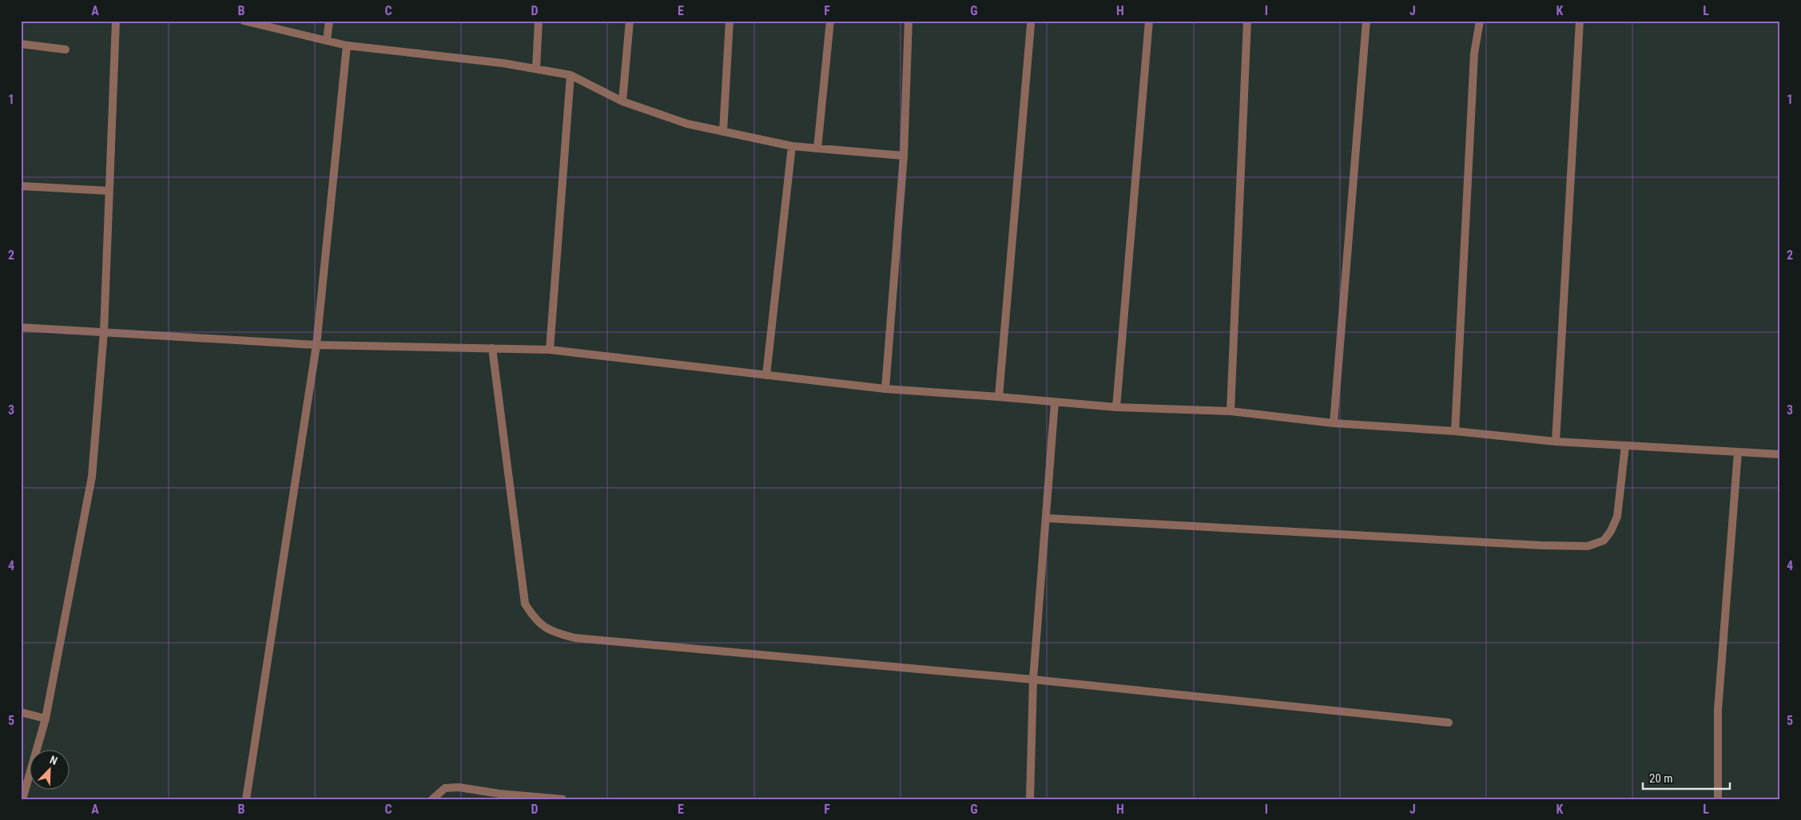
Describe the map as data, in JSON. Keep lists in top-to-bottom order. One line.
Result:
{"scale_bar":"20 m","north":"top right","grid":{"columns":["A","B","C","D","E","F","G","H","I","J","K","L"],"rows":["1","2","3","4","5"]}}
